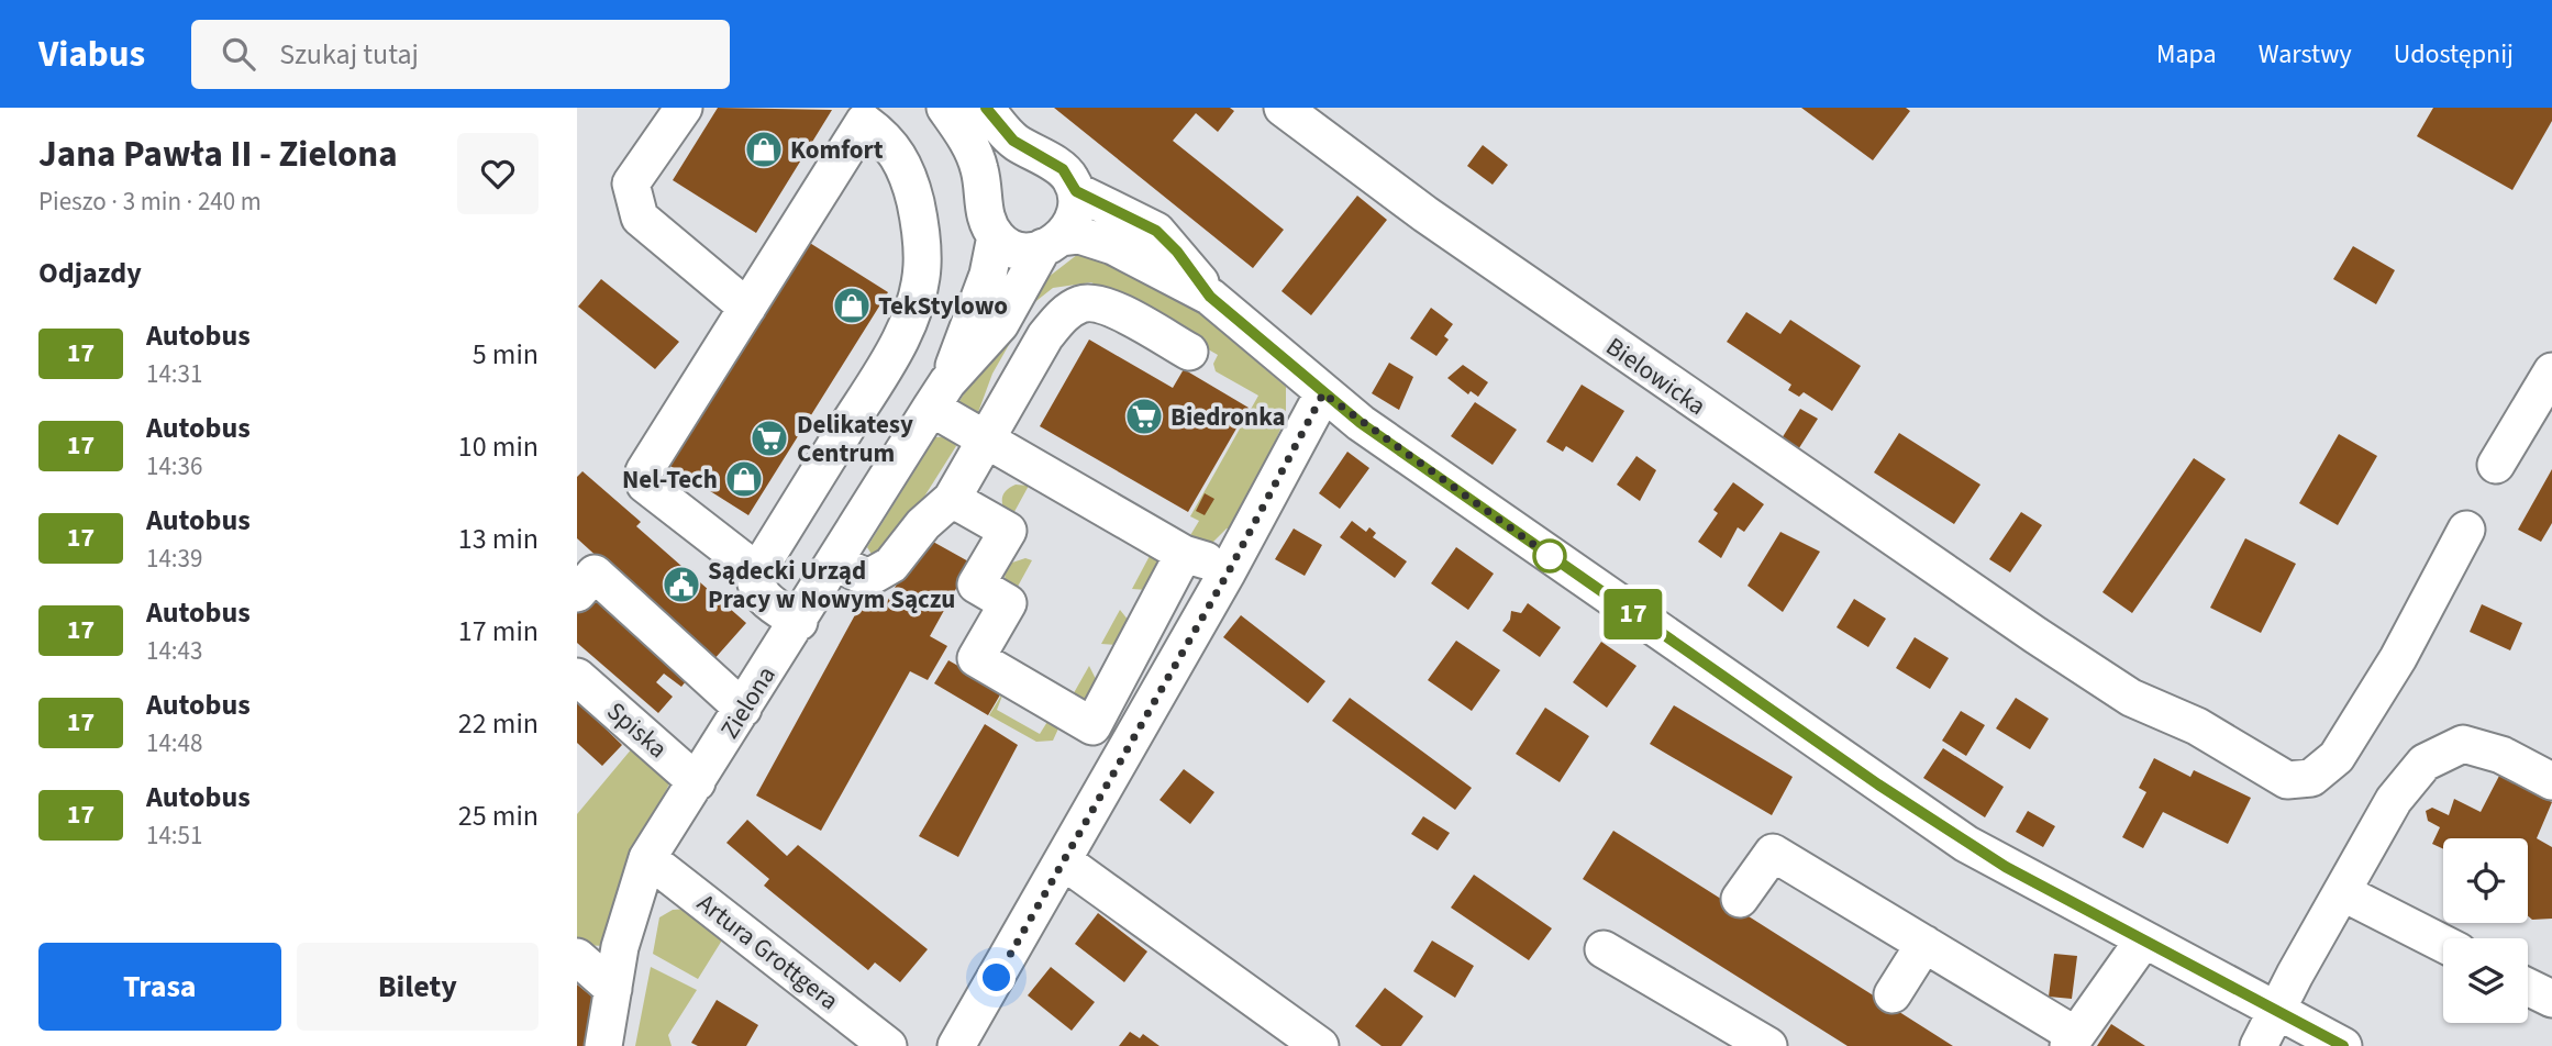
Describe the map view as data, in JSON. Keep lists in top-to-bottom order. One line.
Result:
{"streets":{"street":["Bielowicka","Zielona","Spiska","Artura Grottgera"]},"crossings":[["Zielona","Spiska"],["Zielona","Artura Grottgera"]],"places":{"shop":["Komfort","TekStylowo","Nel-Tech"],"supermarket":["Biedronka","Delikatesy Centrum"],"public building":["Sądecki Urząd Pracy w Nowym Sączu"]},"lines":["bus line 17"],"page":{"header":"Viabus","search":"Szukaj tutaj","nav":["Mapa","Warstwy","Udostępnij"],"heading":[["Jana Pawła II - Zielona","Pieszo · 3 min · 240 m"],"Odjazdy"],"on_map":"17","list":[{"mark":"17","name":"Autobus","note":"14:31","value":"5 min"},{"mark":"17","name":"Autobus","note":"14:36","value":"10 min"},{"mark":"17","name":"Autobus","note":"14:39","value":"13 min"},{"mark":"17","name":"Autobus","note":"14:43","value":"17 min"},{"mark":"17","name":"Autobus","note":"14:48","value":"22 min"},{"mark":"17","name":"Autobus","note":"14:51","value":"25 min"}],"buttons":["Trasa","Bilety"]}}
